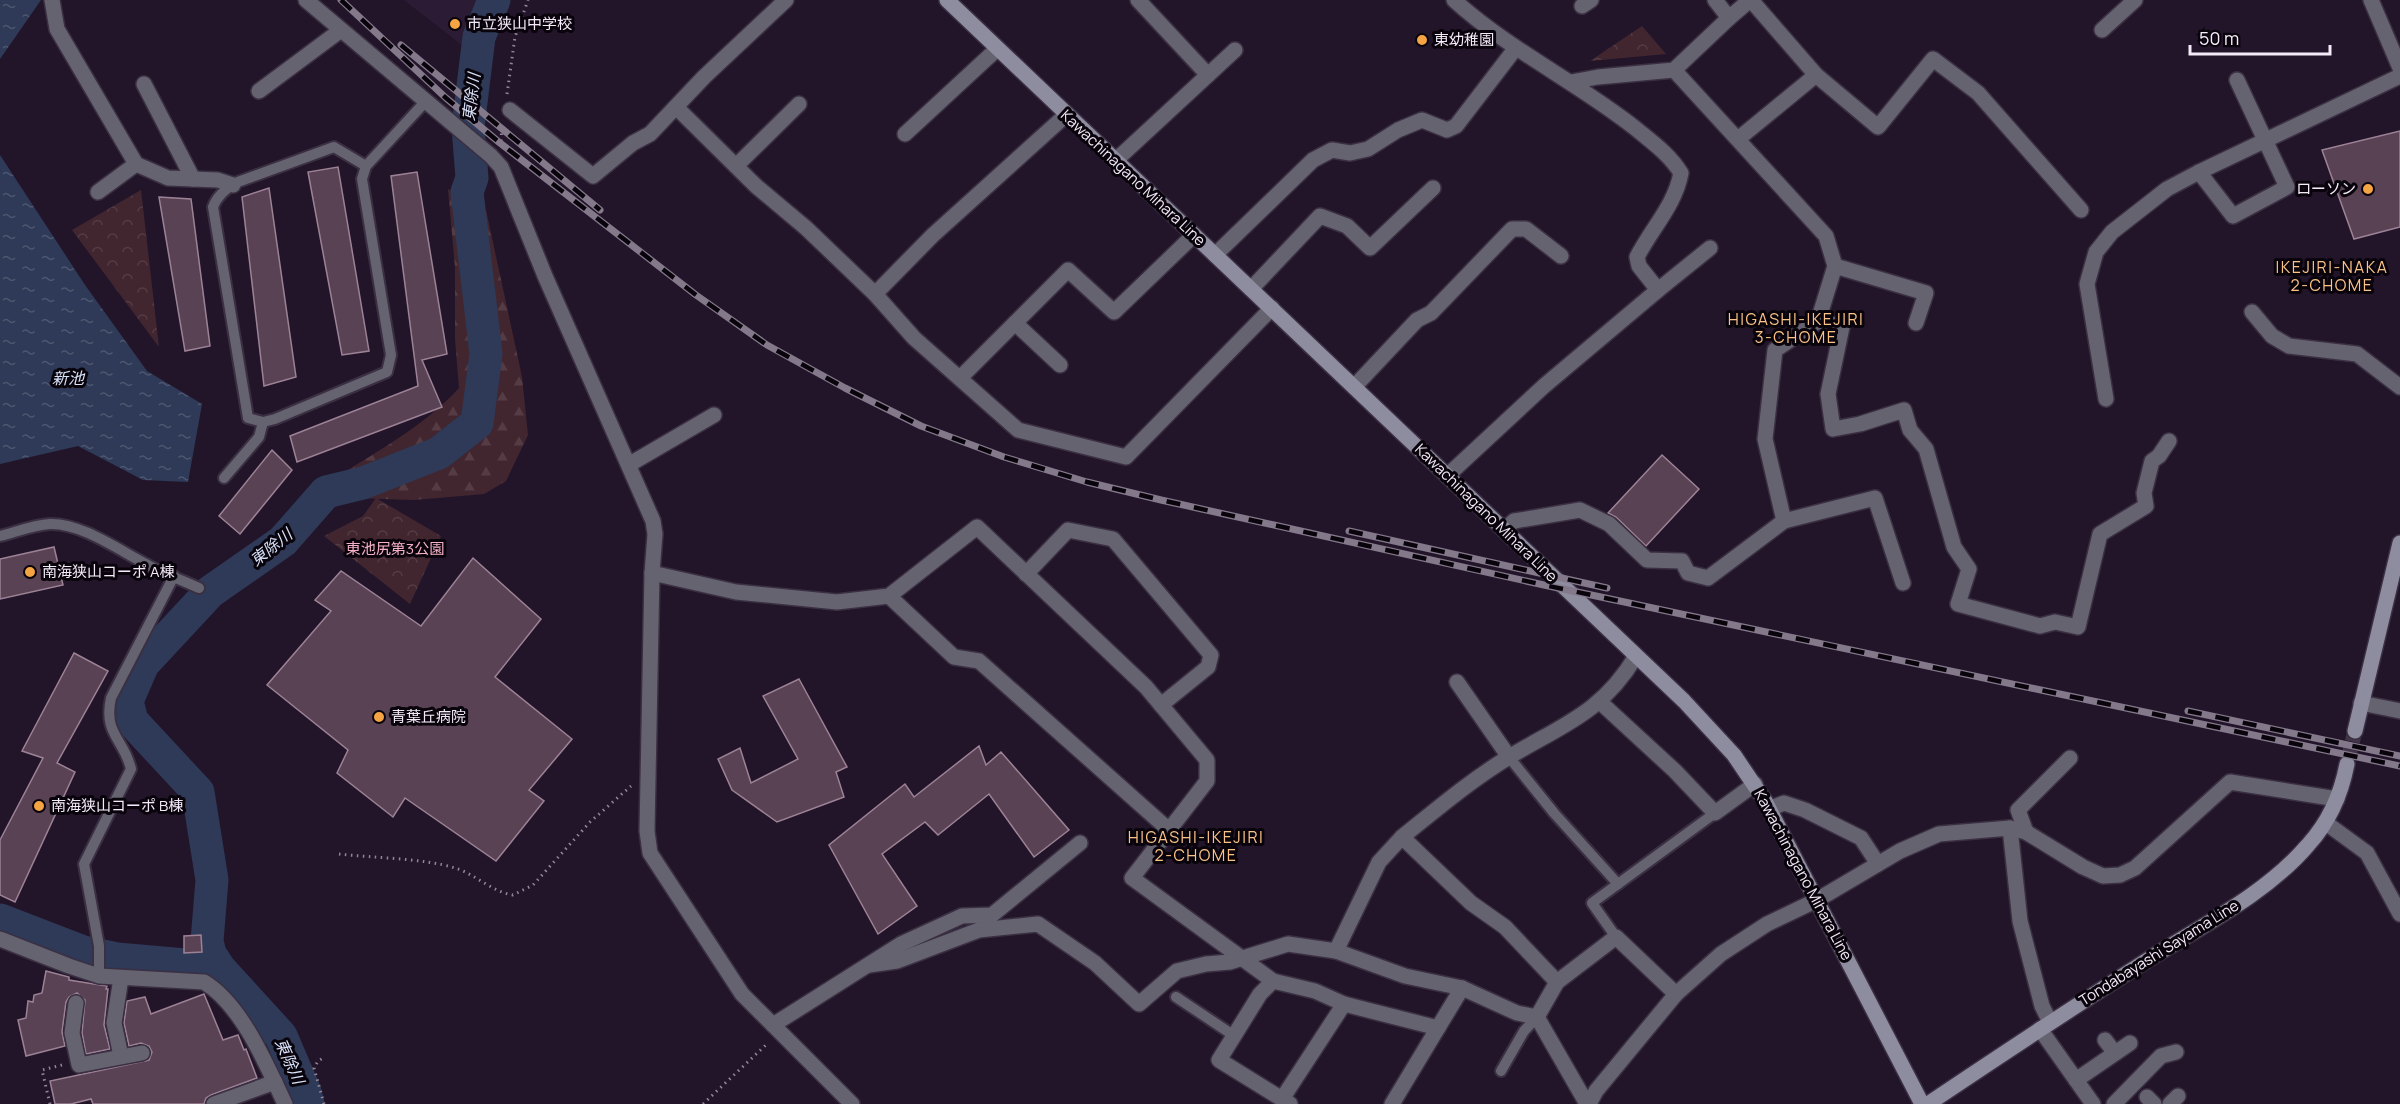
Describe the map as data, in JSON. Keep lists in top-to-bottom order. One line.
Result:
{"streets":{"main road":["Kawachinagano Mihara Line","Tondabayashi Sayama Line"]},"districts":["IKEJIRI-NAKA 2-CHOME","HIGASHI-IKEJIRI 3-CHOME","HIGASHI-IKEJIRI 2-CHOME"],"water":["東除川","新池"],"parks":["東池尻第3公園"],"places":["市立狭山中学校","東幼稚園","ローソン","南海狭山コーポ A棟","青葉丘病院","南海狭山コーポ B棟"],"scale_bar":"50 m"}
